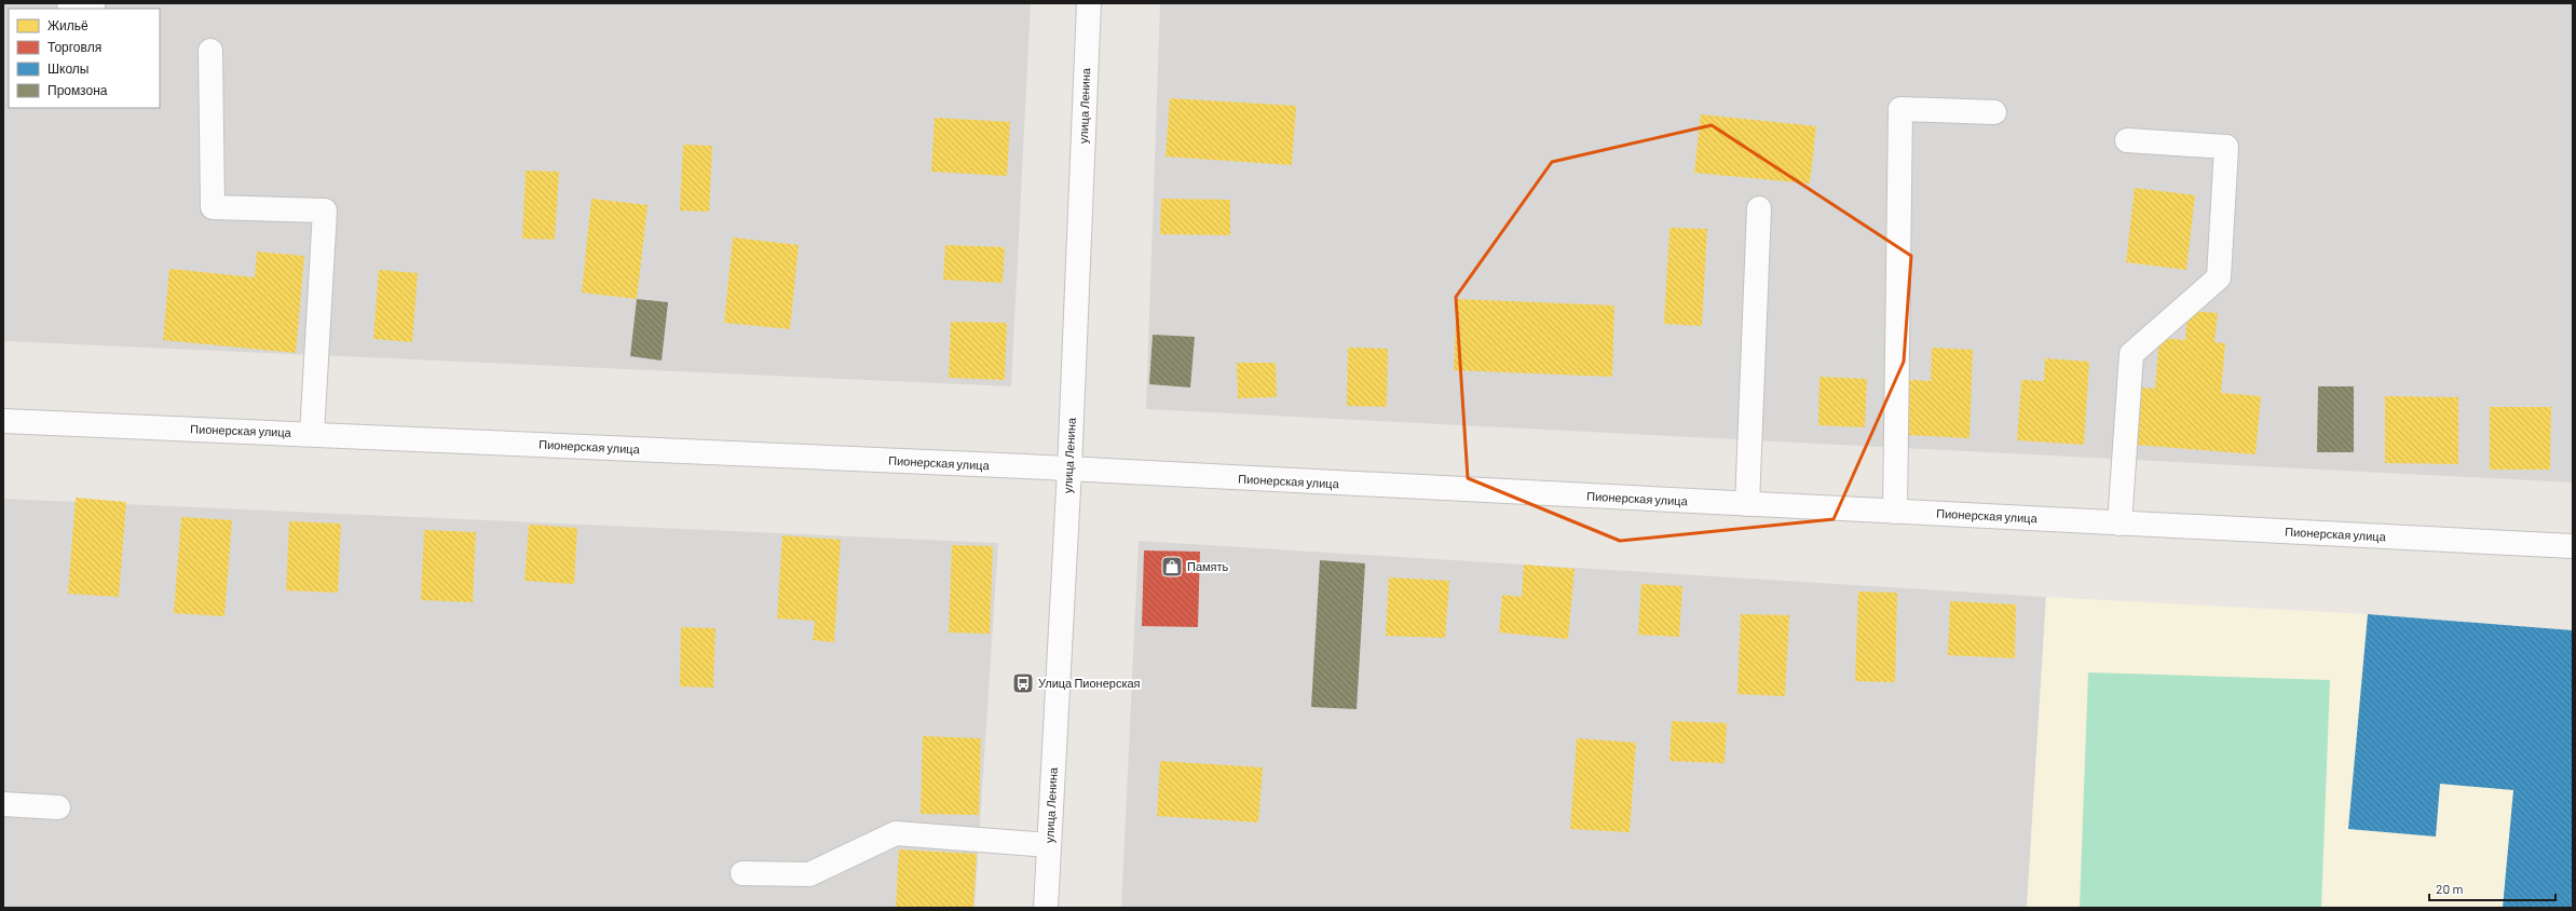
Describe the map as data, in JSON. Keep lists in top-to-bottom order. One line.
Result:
{"streets":{"street":["улица Ленина","Пионерская улица"]},"crossings":[["улица Ленина","Пионерская улица"]],"places":{"shop":["Память"],"bus stop":["Улица Пионерская"]},"legend":["Жильё","Торговля","Школы","Промзона"],"scale_bar":"20 m"}
